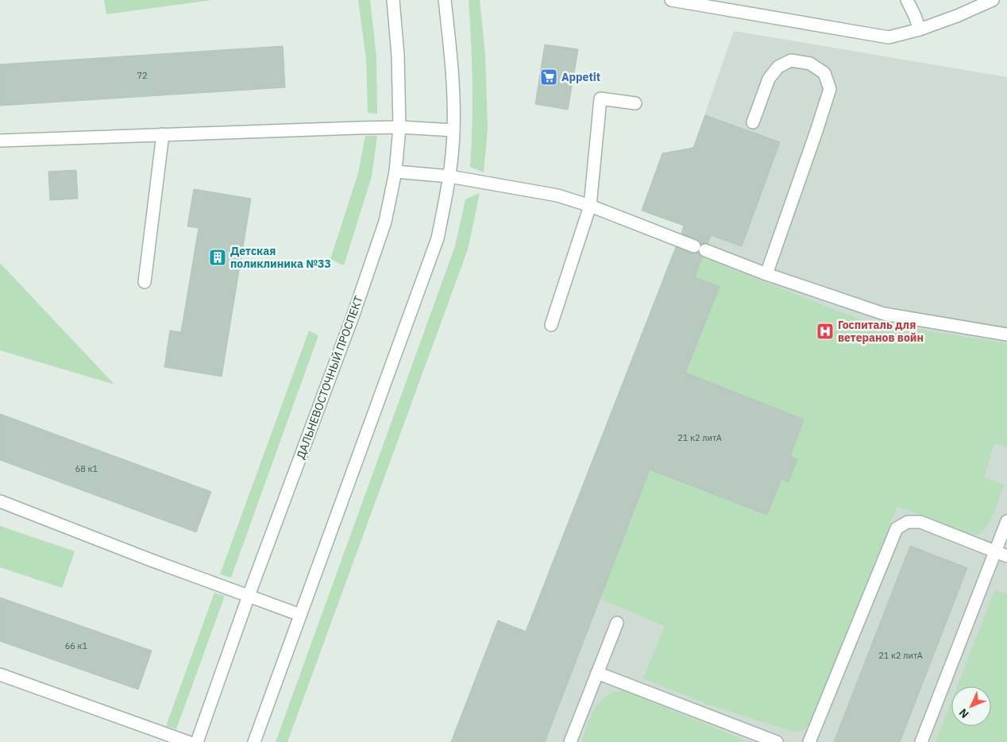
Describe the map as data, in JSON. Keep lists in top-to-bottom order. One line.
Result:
{"streets":{"street":["ДАЛЬНЕВОСТОЧНЫЙ ПРОСПЕКТ"]},"places":{"supermarket":["Appetit"],"building":["Детская поликлиника №33"],"hospital":["Госпиталь для ветеранов войн"]},"house_numbers":["72","21 к2 литА","68 к1","66 к1","21 к2 литА"],"north":"bottom left"}
